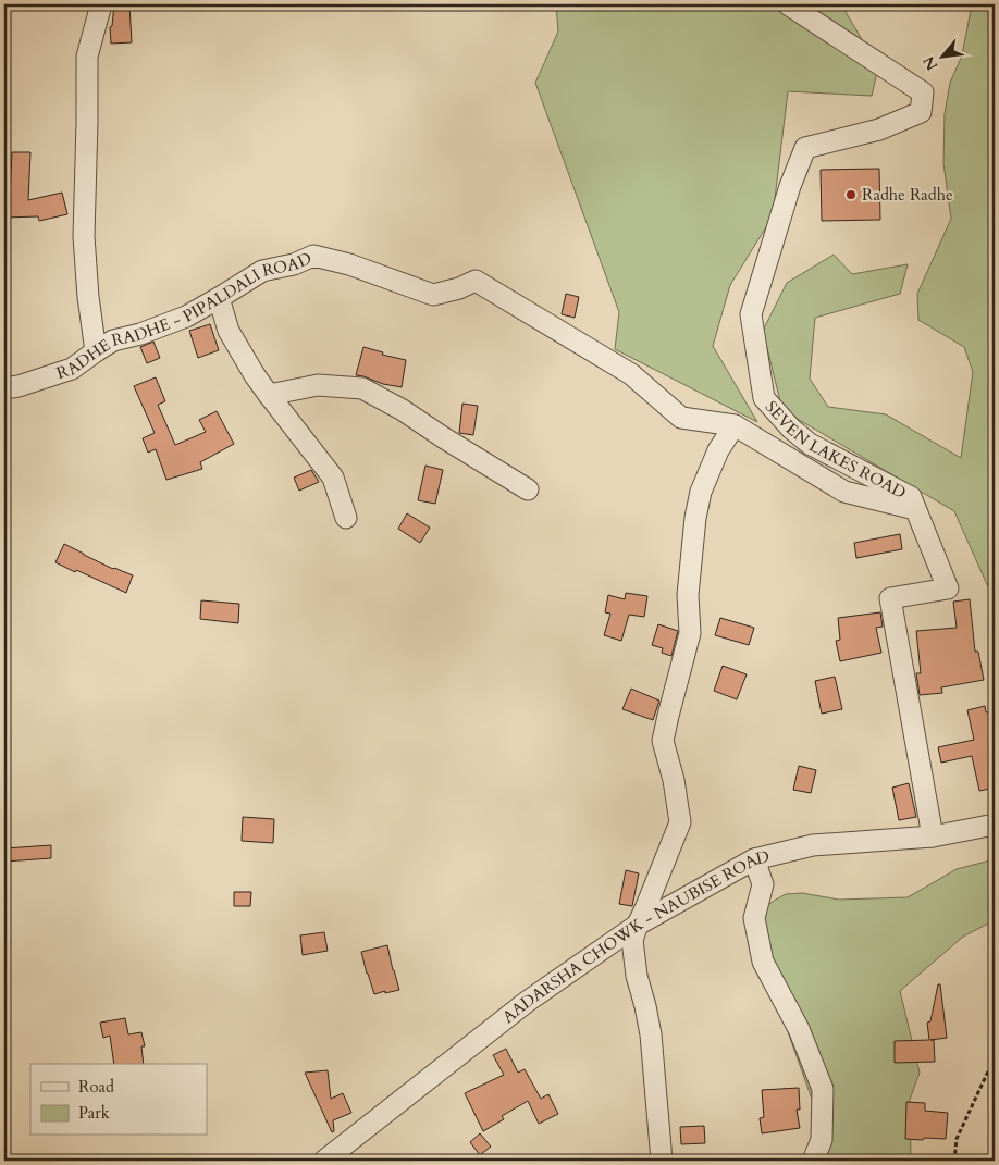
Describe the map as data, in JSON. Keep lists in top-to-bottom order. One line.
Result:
{"streets":{"street":["RADHE RADHE - PIPALDALI ROAD","SEVEN LAKES ROAD","AADARSHA CHOWK - NAUBISE ROAD"]},"crossings":[["RADHE RADHE - PIPALDALI ROAD","SEVEN LAKES ROAD"],["SEVEN LAKES ROAD","AADARSHA CHOWK - NAUBISE ROAD"]],"places":["Radhe Radhe"],"legend":["Road","Park"],"north":"bottom left"}
